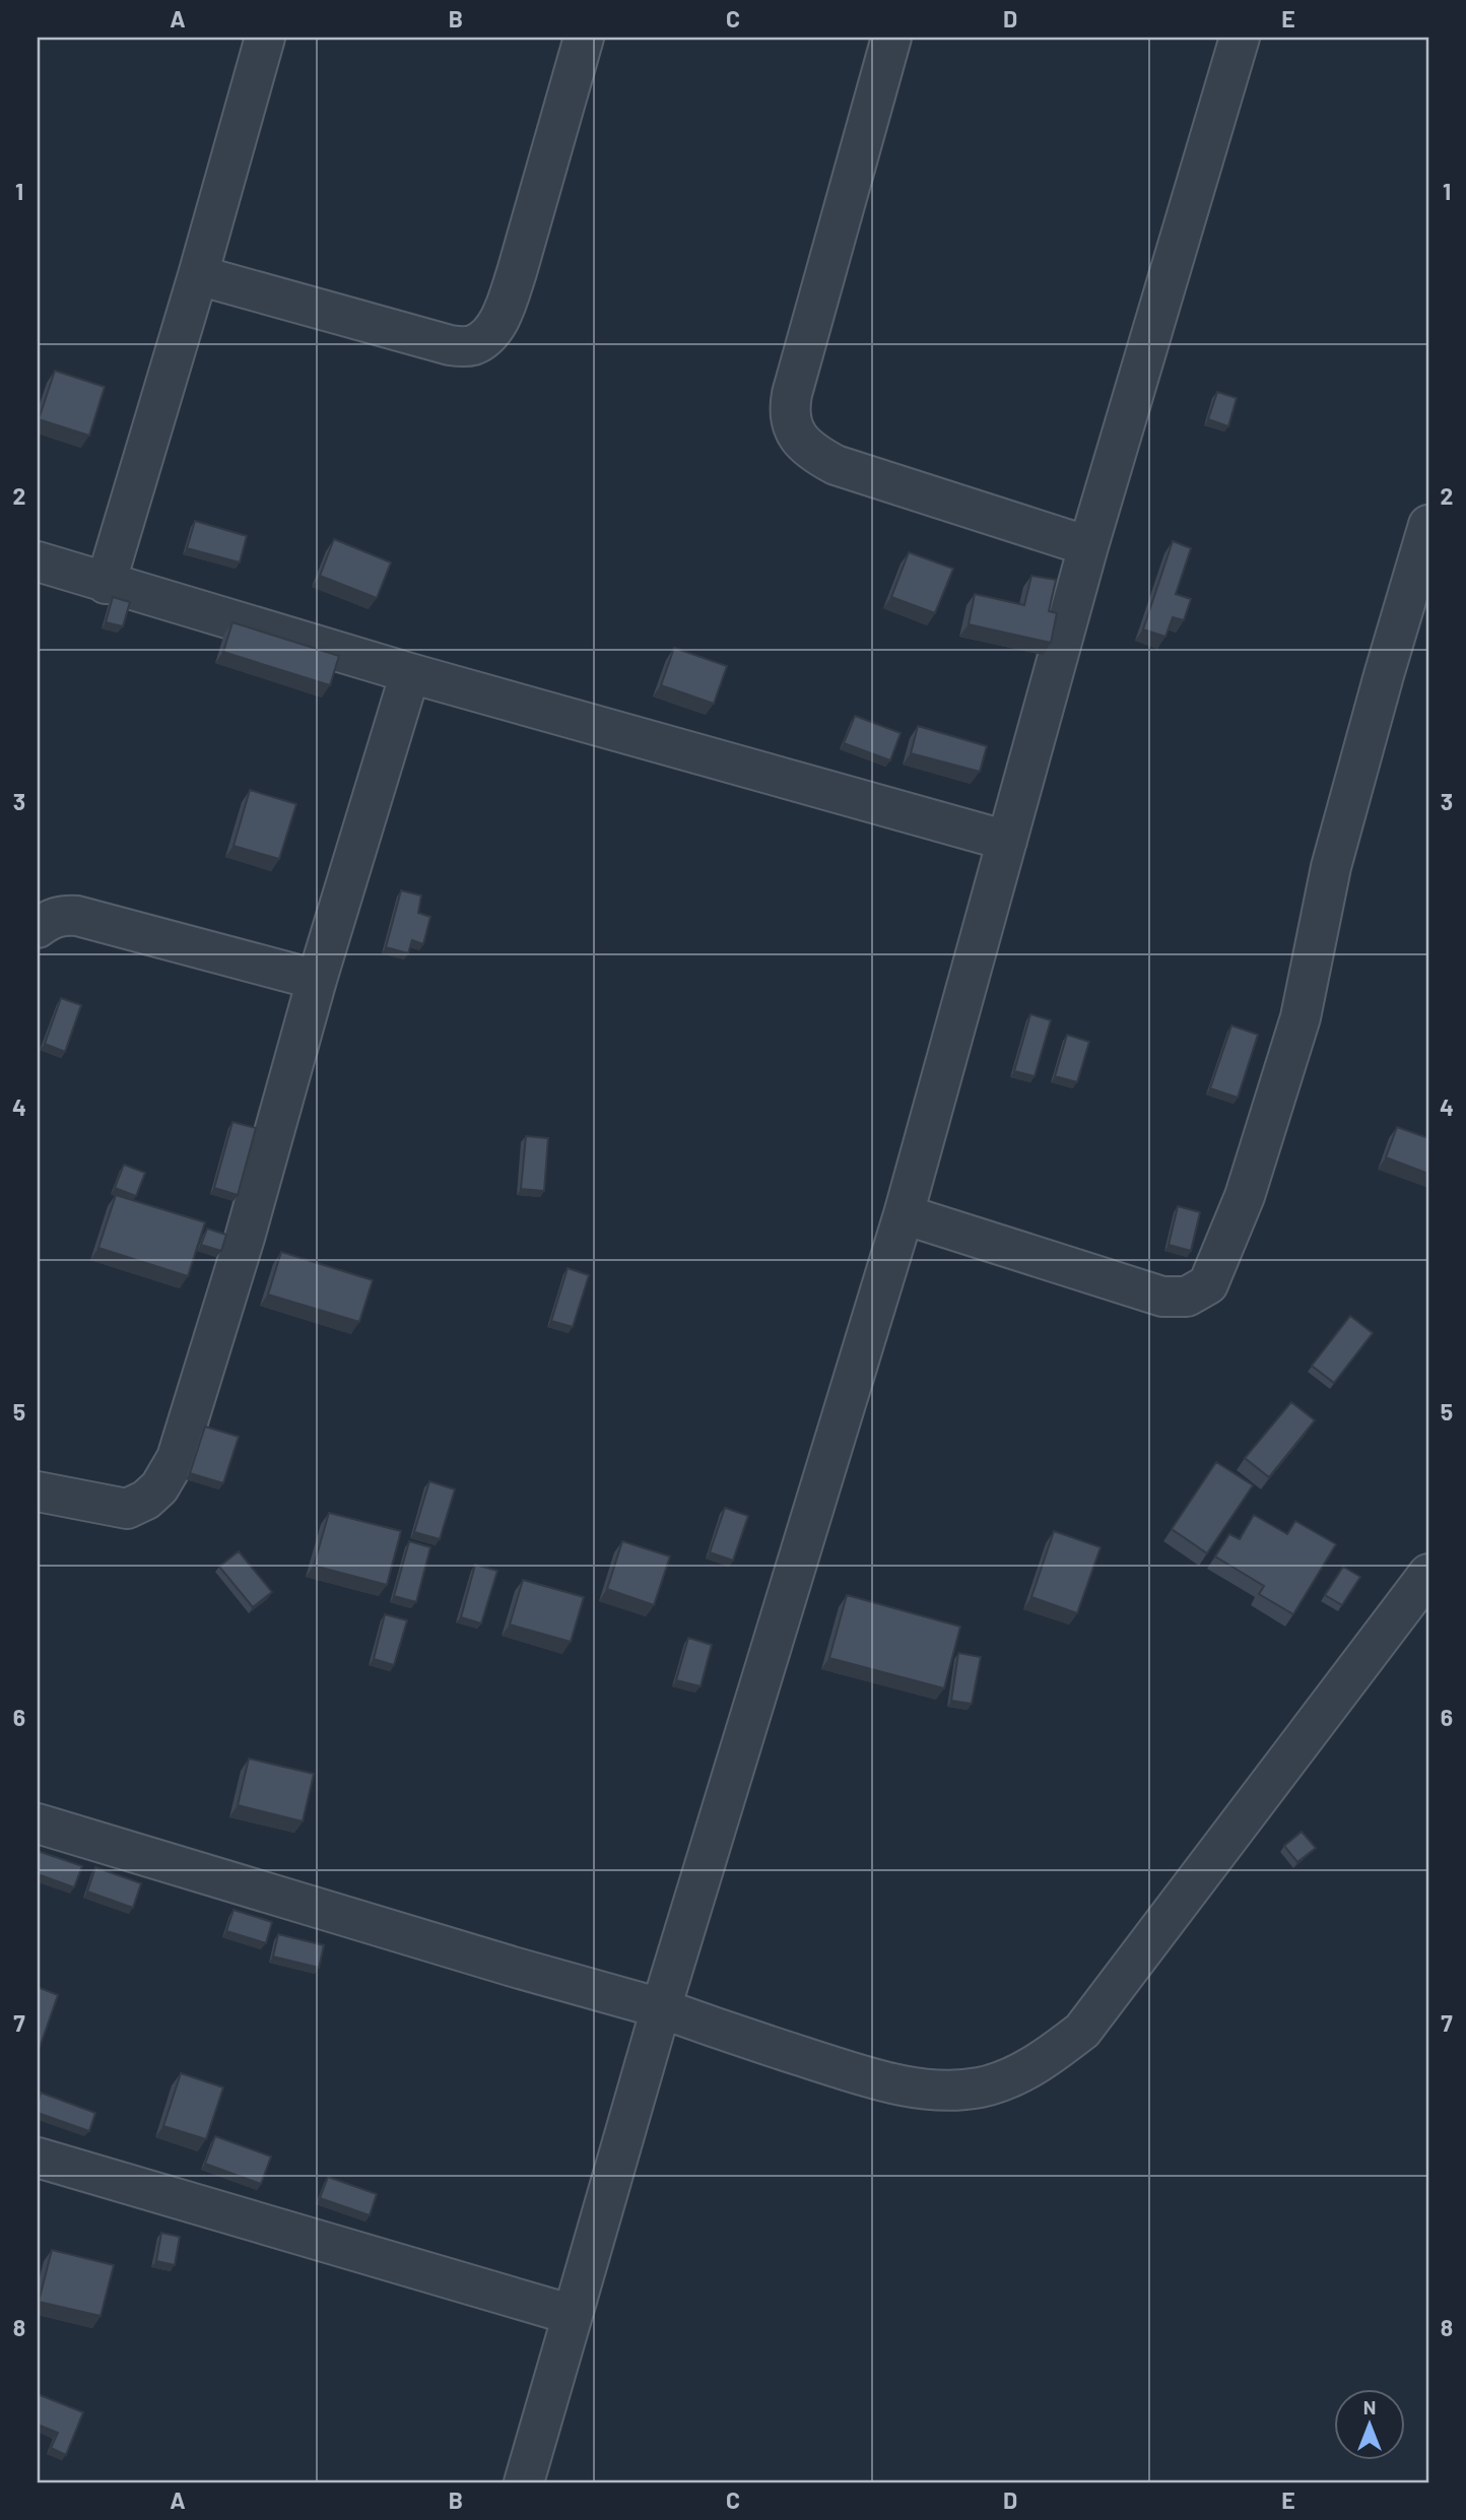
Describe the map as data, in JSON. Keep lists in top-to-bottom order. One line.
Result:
{"north":"top","grid":{"columns":["A","B","C","D","E"],"rows":["1","2","3","4","5","6","7","8"]}}
